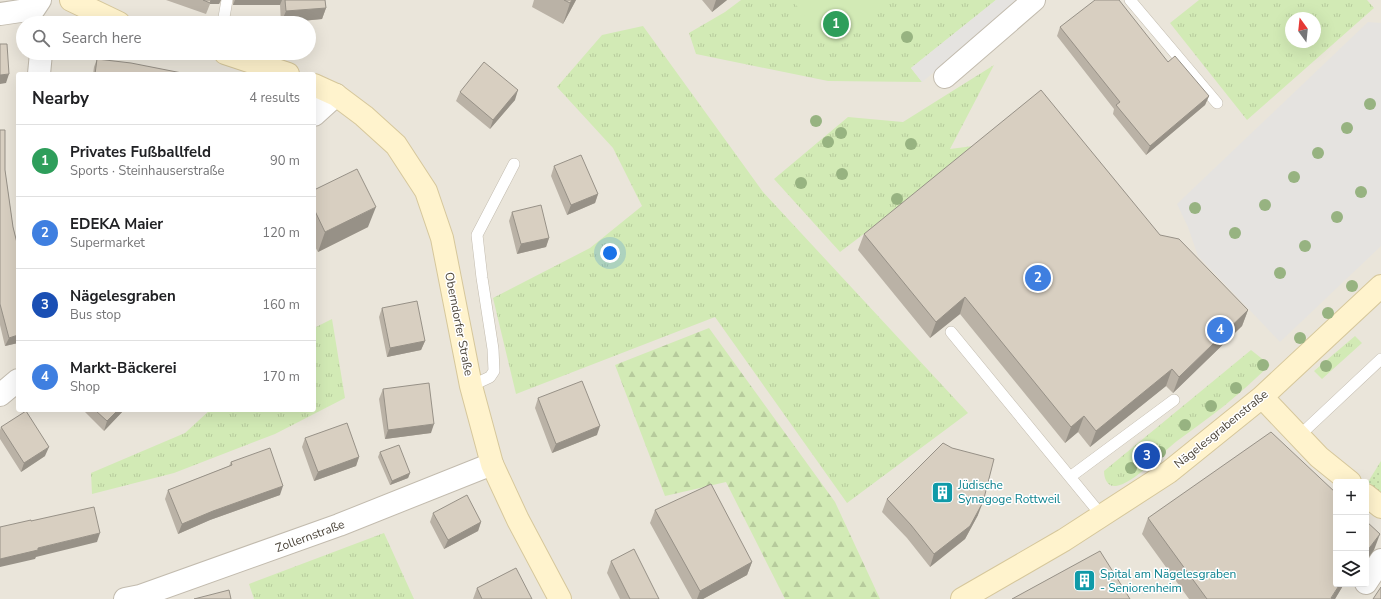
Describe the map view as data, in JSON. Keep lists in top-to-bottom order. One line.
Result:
{"streets":{"street":["Oberndorfer Straße","Nägelesgrabenstraße","Zollernstraße"]},"crossings":[["Oberndorfer Straße","Zollernstraße"]],"places":{"building":["Jüdische Synagoge Rottweil","Spital am Nägelesgraben - Seniorenheim"]},"north":"top","page":{"pins":["1","2","4","3"],"search":"Search here","heading":["Nearby","4 results"],"list":[{"mark":"1","name":"Privates Fußballfeld","note":"Sports · Steinhauserstraße","value":"90 m"},{"mark":"2","name":"EDEKA Maier","note":"Supermarket","value":"120 m"},{"mark":"3","name":"Nägelesgraben","note":"Bus stop","value":"160 m"},{"mark":"4","name":"Markt-Bäckerei","note":"Shop","value":"170 m"}],"map_buttons":["+","−"]}}
